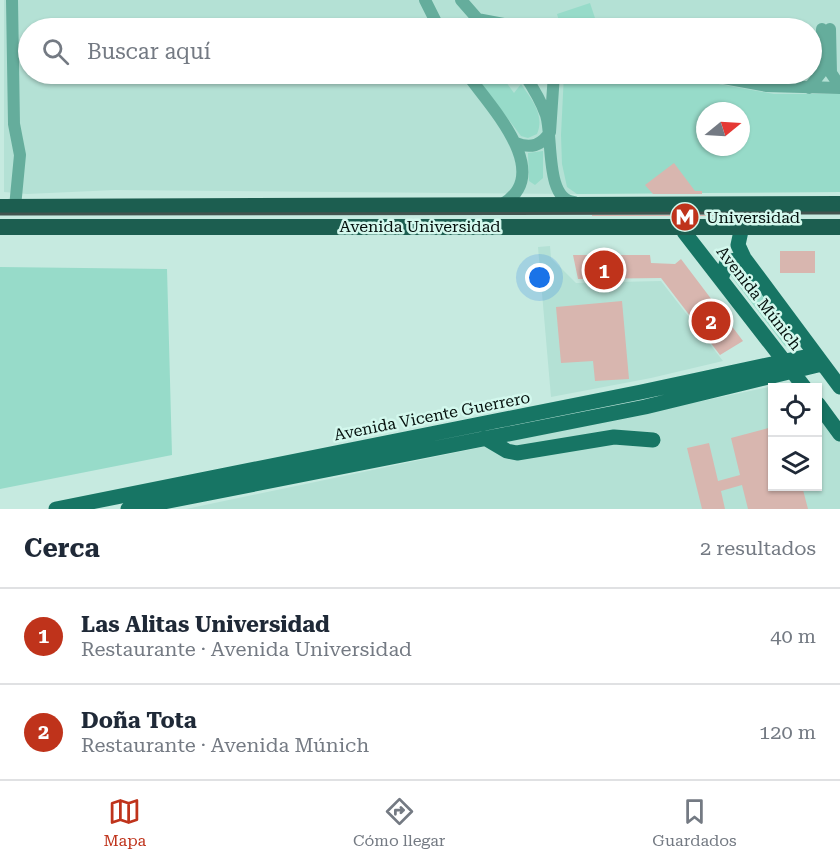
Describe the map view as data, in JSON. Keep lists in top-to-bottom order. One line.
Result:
{"streets":{"highway":["Avenida Universidad"],"main road":["Avenida Múnich","Avenida Vicente Guerrero"]},"crossings":[["Avenida Múnich","Avenida Vicente Guerrero"]],"places":{"metro station":["Universidad"]},"north":"right","page":{"search":"Buscar aquí","pins":["1","2"],"heading":["Cerca","2 resultados"],"list":[{"mark":"1","name":"Las Alitas Universidad","note":"Restaurante · Avenida Universidad","value":"40 m"},{"mark":"2","name":"Doña Tota","note":"Restaurante · Avenida Múnich","value":"120 m"}],"nav":["Mapa","Cómo llegar","Guardados"]}}
